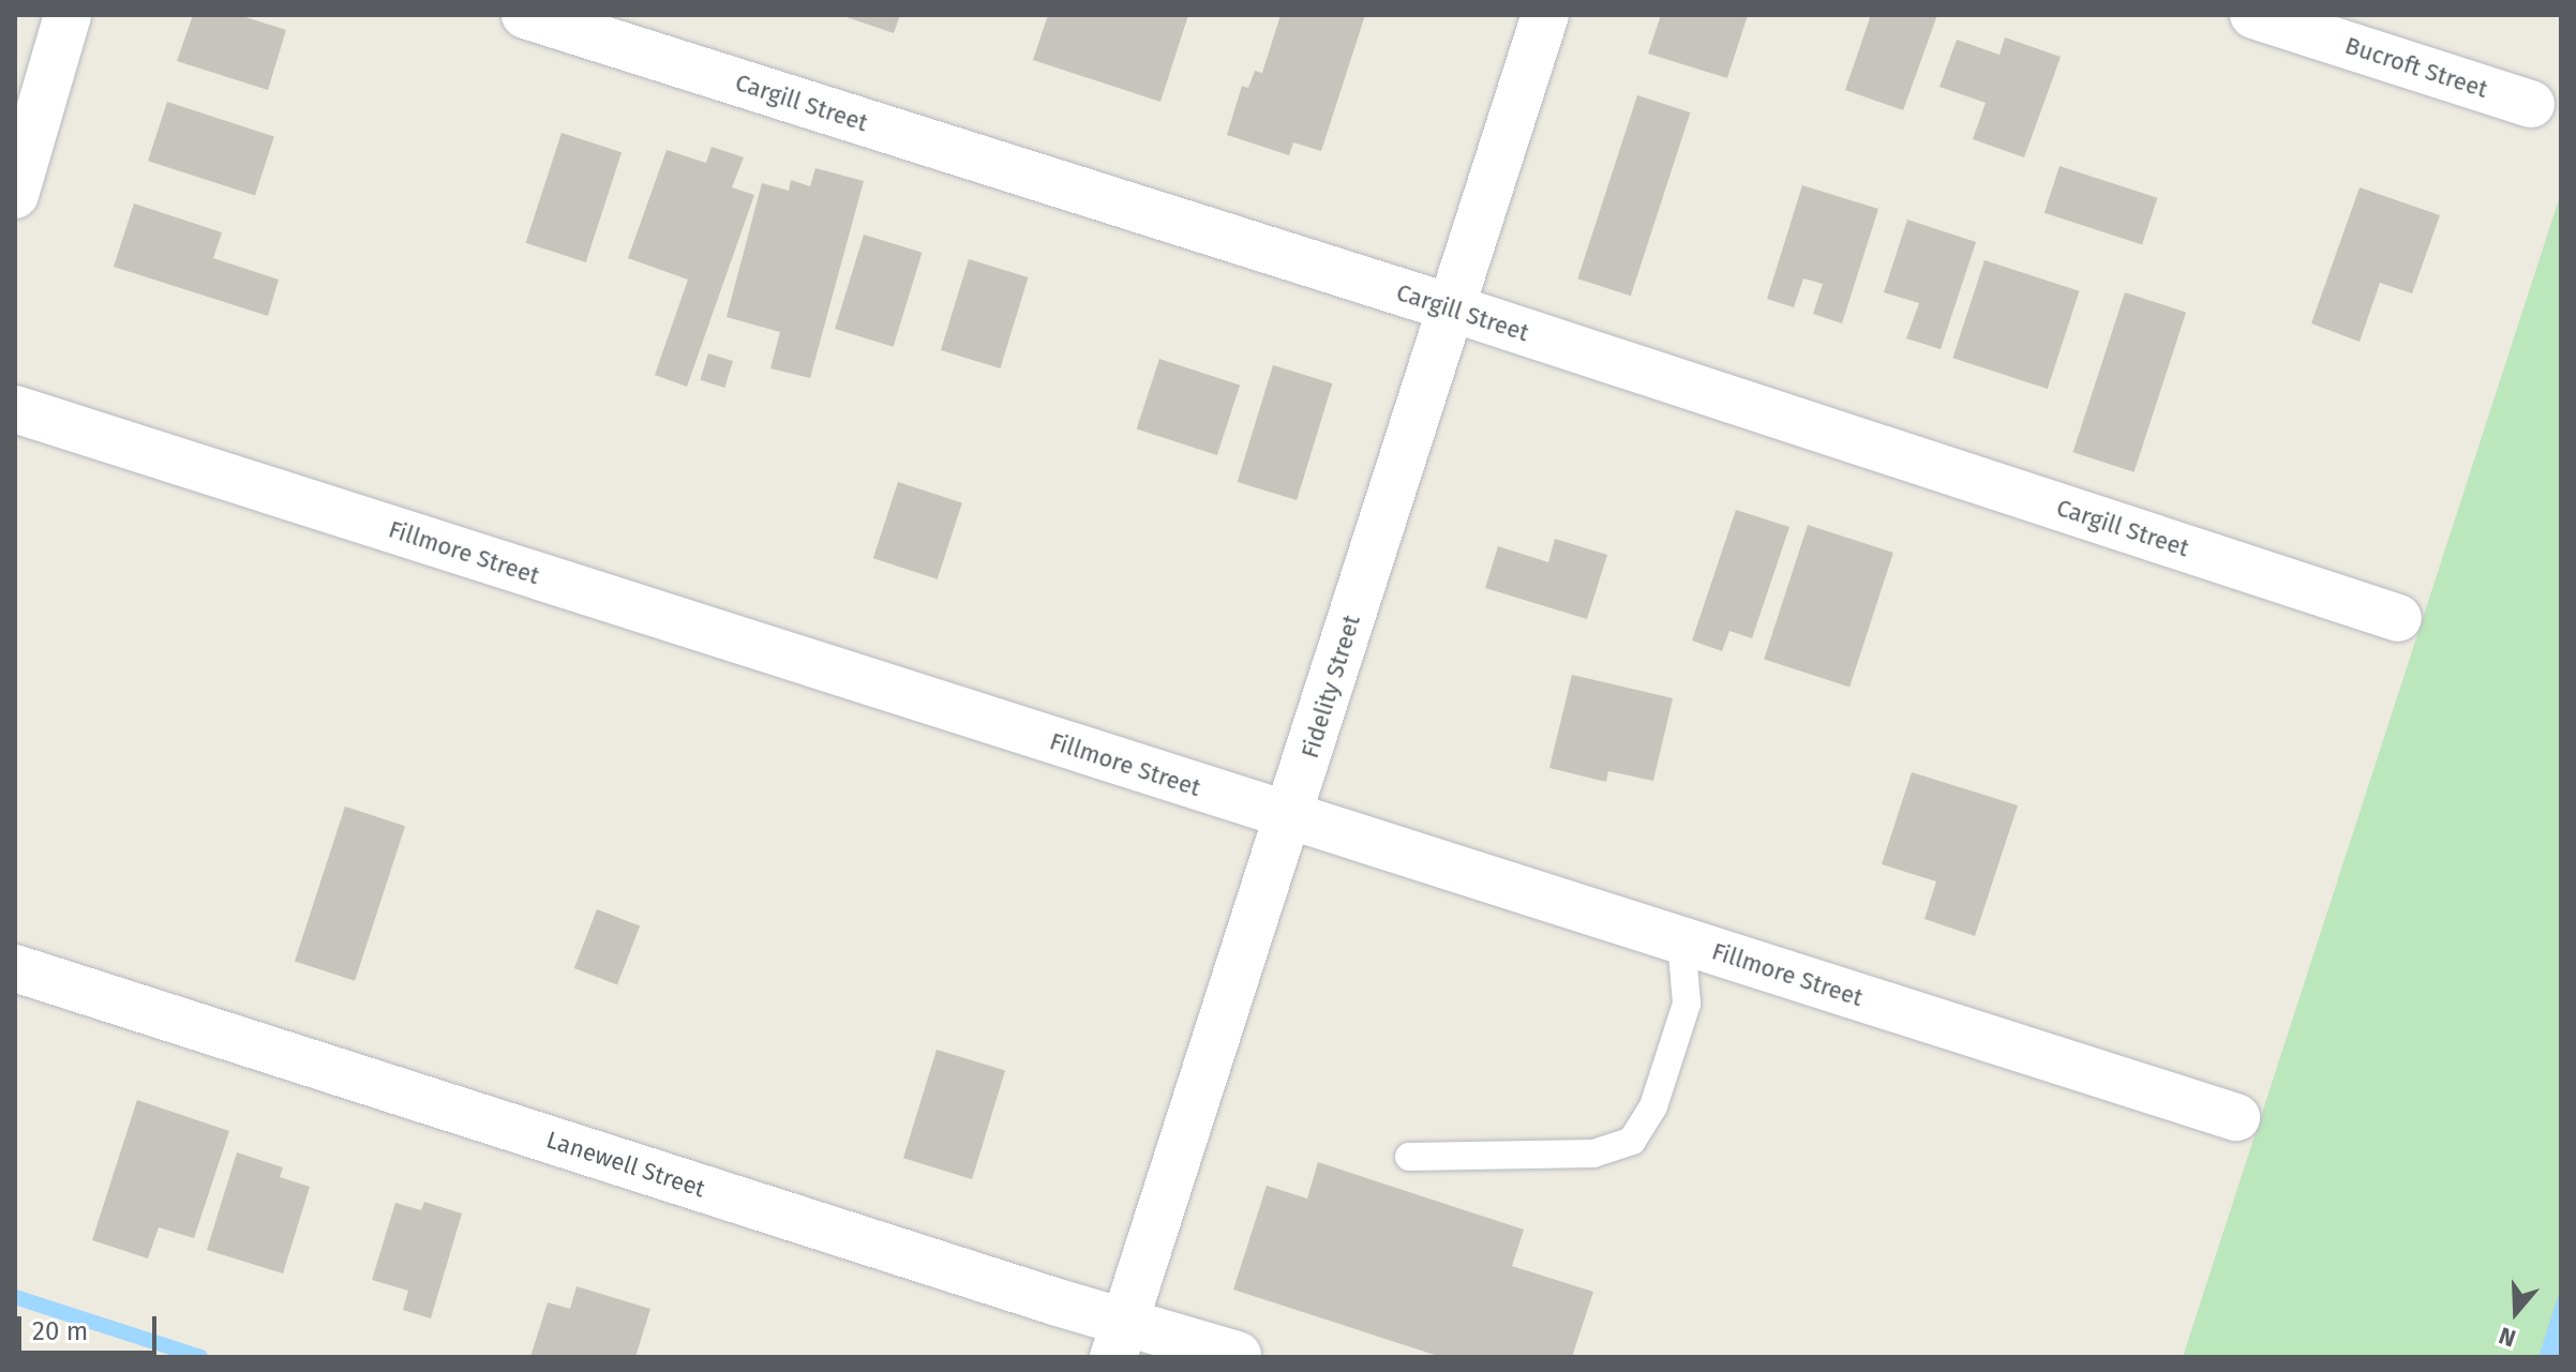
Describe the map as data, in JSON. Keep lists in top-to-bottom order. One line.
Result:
{"streets":{"street":["Bucroft Street","Cargill Street","Fillmore Street","Fidelity Street","Lanewell Street"]},"crossings":[["Cargill Street","Fidelity Street"],["Fillmore Street","Fidelity Street"],["Fidelity Street","Lanewell Street"]],"scale_bar":"20 m","north":"bottom"}
